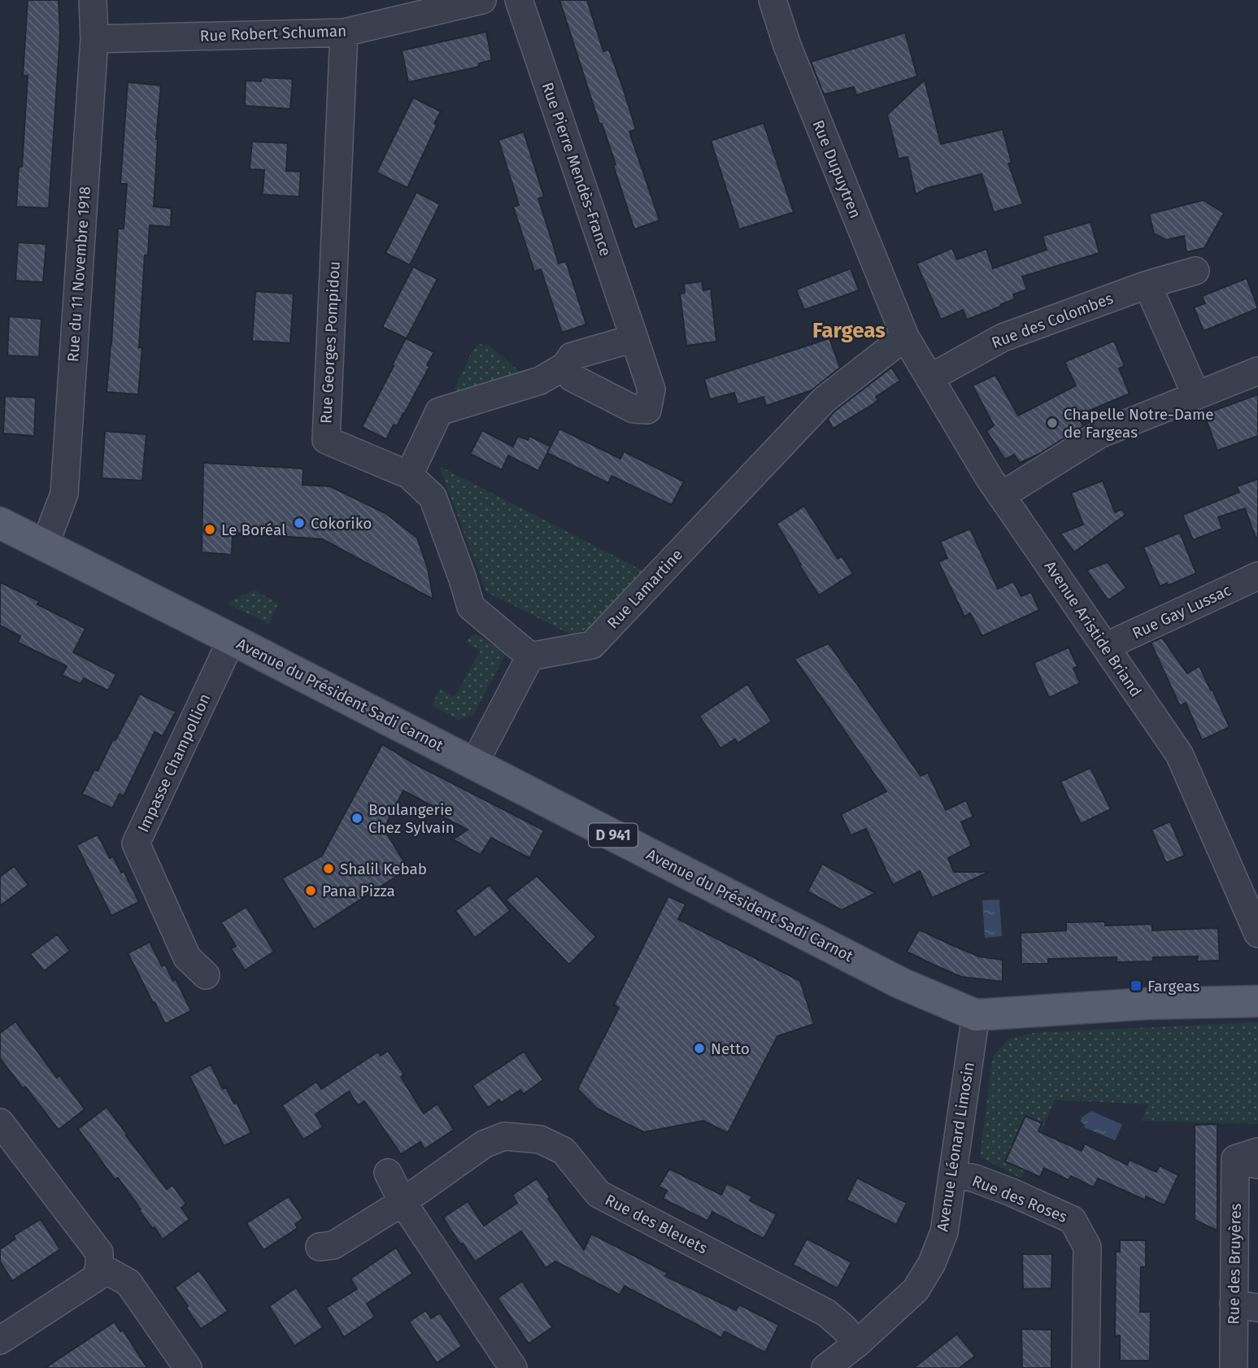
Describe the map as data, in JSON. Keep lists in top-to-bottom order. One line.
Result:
{"streets":{"main road":["Avenue du Président Sadi Carnot","D 941"],"street":["Rue Robert Schuman","Rue Pierre Mendès-France","Rue Dupuytren","Rue du 11 Novembre 1918","Rue des Colombes","Rue Georges Pompidou","Rue Lamartine","Rue Gay Lussac","Avenue Aristide Briand","Impasse Champollion","Avenue Léonard Limosin","Rue des Roses","Rue des Bleuets","Rue des Bruyères"]},"crossings":[["Rue Robert Schuman","Rue du 11 Novembre 1918"],["Rue Robert Schuman","Rue Georges Pompidou"],["Rue Dupuytren","Rue Lamartine"],["Rue Dupuytren","Avenue Aristide Briand"],["Rue du 11 Novembre 1918","Avenue du Président Sadi Carnot"],["Rue des Colombes","Avenue Aristide Briand"],["Rue Georges Pompidou","Rue Lamartine"],["Rue Lamartine","Avenue Aristide Briand"],["Rue Gay Lussac","Avenue Aristide Briand"],["Avenue du Président Sadi Carnot","Impasse Champollion"],["Avenue du Président Sadi Carnot","Avenue Léonard Limosin"],["Avenue Léonard Limosin","Rue des Roses"],["Avenue Léonard Limosin","Rue des Bleuets"]],"districts":["Fargeas"],"places":{"other":["Chapelle Notre-Dame de Fargeas","Cokoriko","Le Boréal","Boulangerie Chez Sylvain","Shalil Kebab","Pana Pizza","Netto"],"transit":["Fargeas"]}}
